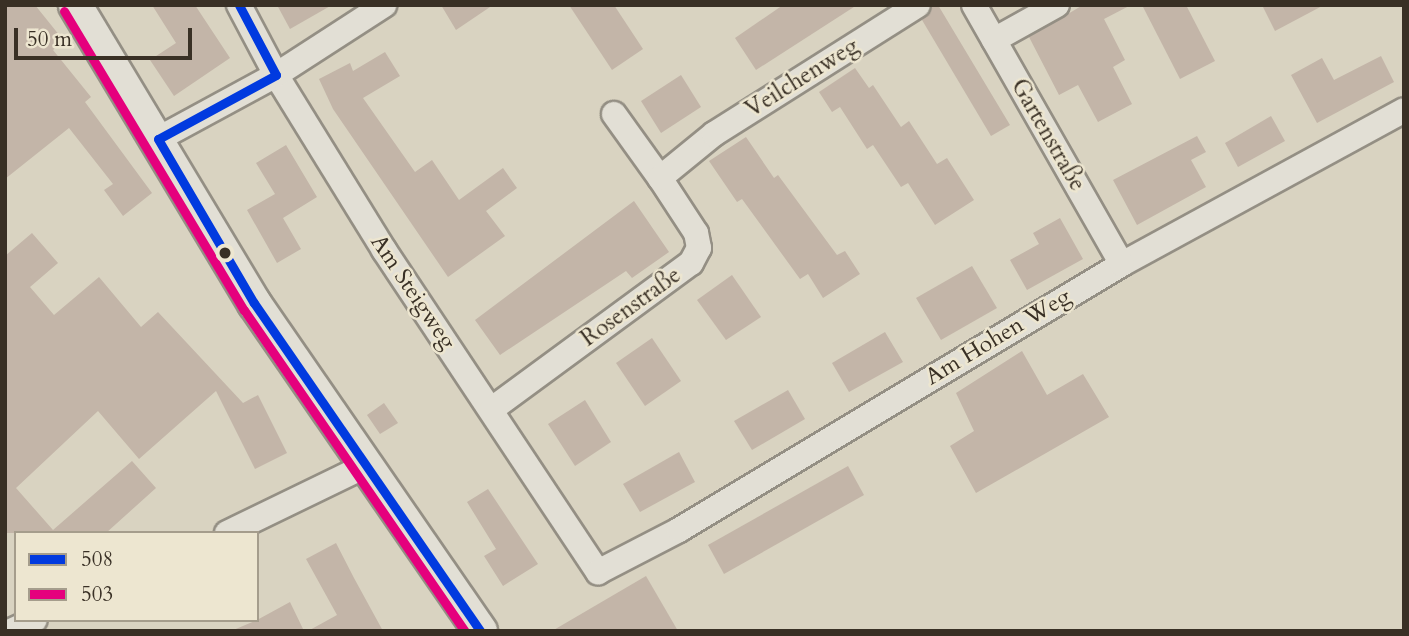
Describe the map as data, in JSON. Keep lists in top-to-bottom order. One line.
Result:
{"streets":{"street":["Veilchenweg","Gartenstraße","Am Steigweg","Rosenstraße","Am Hohen Weg"]},"crossings":[["Veilchenweg","Rosenstraße"],["Gartenstraße","Am Hohen Weg"],["Am Steigweg","Rosenstraße"],["Am Steigweg","Am Hohen Weg"]],"lines":["transit line 508","transit line 503"],"legend":["508","503"],"scale_bar":"50 m"}
